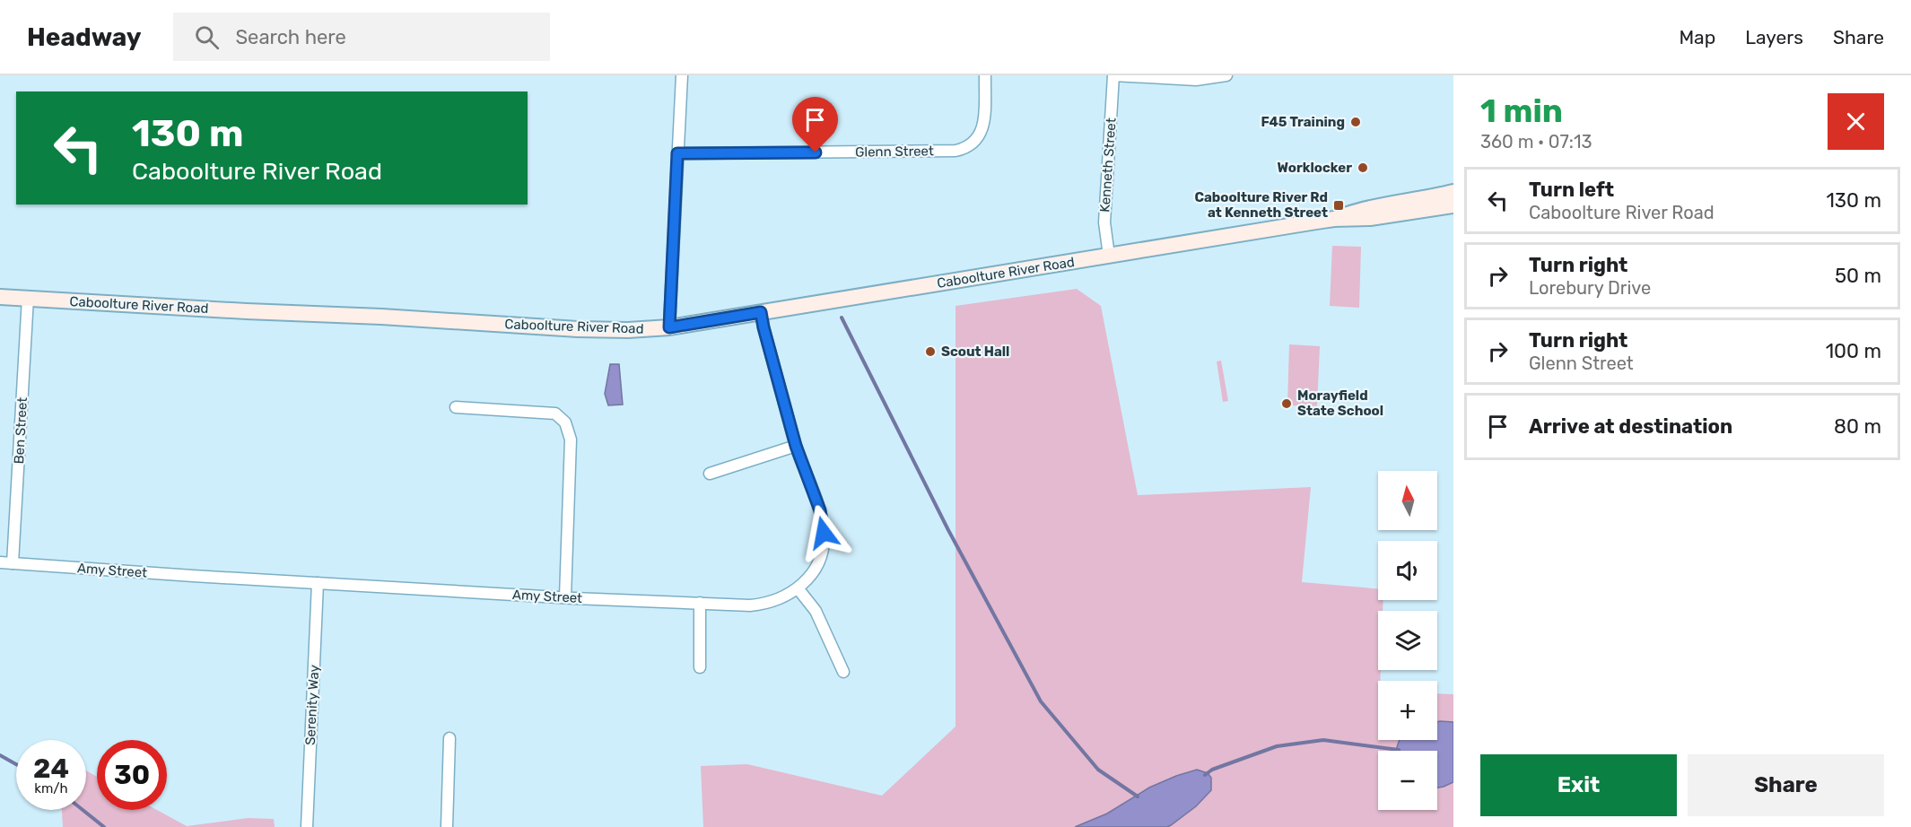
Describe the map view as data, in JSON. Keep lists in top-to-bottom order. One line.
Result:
{"streets":{"main road":["Caboolture River Road"],"street":["Glenn Street","Kenneth Street","Ben Street","Amy Street","Serenity Way"]},"crossings":[["Kenneth Street","Caboolture River Road"],["Caboolture River Road","Ben Street"],["Caboolture River Road","Amy Street"],["Ben Street","Amy Street"],["Amy Street","Serenity Way"]],"places":{"other":["F45 Training","Worklocker","Scout Hall","Morayfield State School"],"transit":["Caboolture River Rd at Kenneth Street"]},"north":"top","page":{"header":"Headway","search":"Search here","nav":["Map","Layers","Share"],"heading":["1 min","360 m · 07:13"],"turn":["130 m","Caboolture River Road"],"list":[{"name":"Turn left","note":"Caboolture River Road","value":"130 m"},{"name":"Turn right","note":"Lorebury Drive","value":"50 m"},{"name":"Turn right","note":"Glenn Street","value":"100 m"},{"name":"Arrive at destination","value":"80 m"}],"map_buttons":["+","−"],"speed":"24 km/h","limit":"30","buttons":["Exit","Share"]}}
